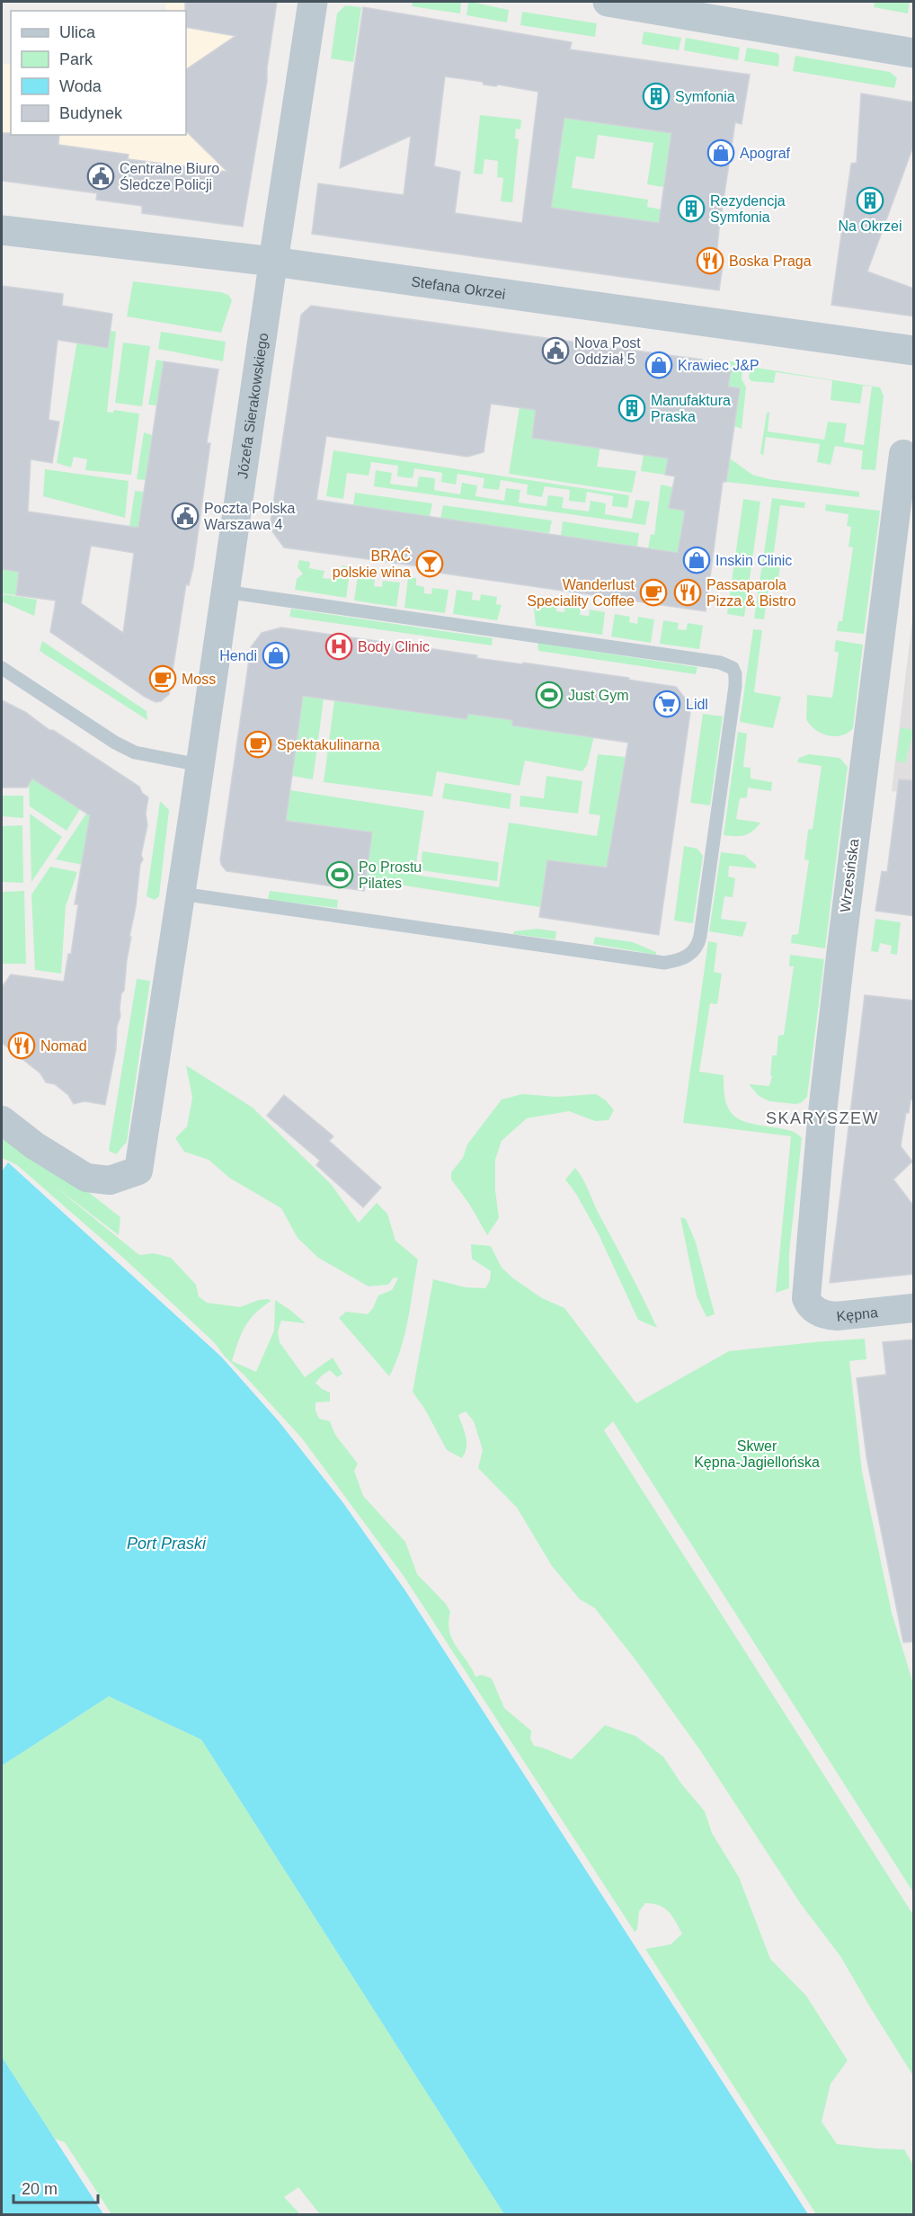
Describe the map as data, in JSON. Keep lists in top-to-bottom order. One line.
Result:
{"streets":{"street":["Stefana Okrzei","Józefa Sierakowskiego","Wrzesińska","Kępna"]},"crossings":[["Stefana Okrzei","Józefa Sierakowskiego"],["Wrzesińska","Kępna"]],"districts":["SKARYSZEW"],"water":["Port Praski"],"parks":["Skwer Kępna-Jagiellońska"],"places":{"building":["Symfonia","Na Okrzei","Rezydencja Symfonia","Manufaktura Praska"],"shop":["Apograf","Krawiec J&P","Inskin Clinic","Hendi"],"public building":["Centralne Biuro Śledcze Policji","Nova Post Oddział 5","Poczta Polska Warszawa 4"],"restaurant":["Boska Praga","Passaparola Pizza & Bistro","Nomad"],"bar":["BRAĆ polskie wina"],"cafe":["Wanderlust Speciality Coffee","Moss","Spektakulinarna"],"hospital":["Body Clinic"],"sports":["Just Gym","Po Prostu Pilates"],"supermarket":["Lidl"]},"legend":["Ulica","Park","Woda","Budynek"],"scale_bar":"20 m"}
